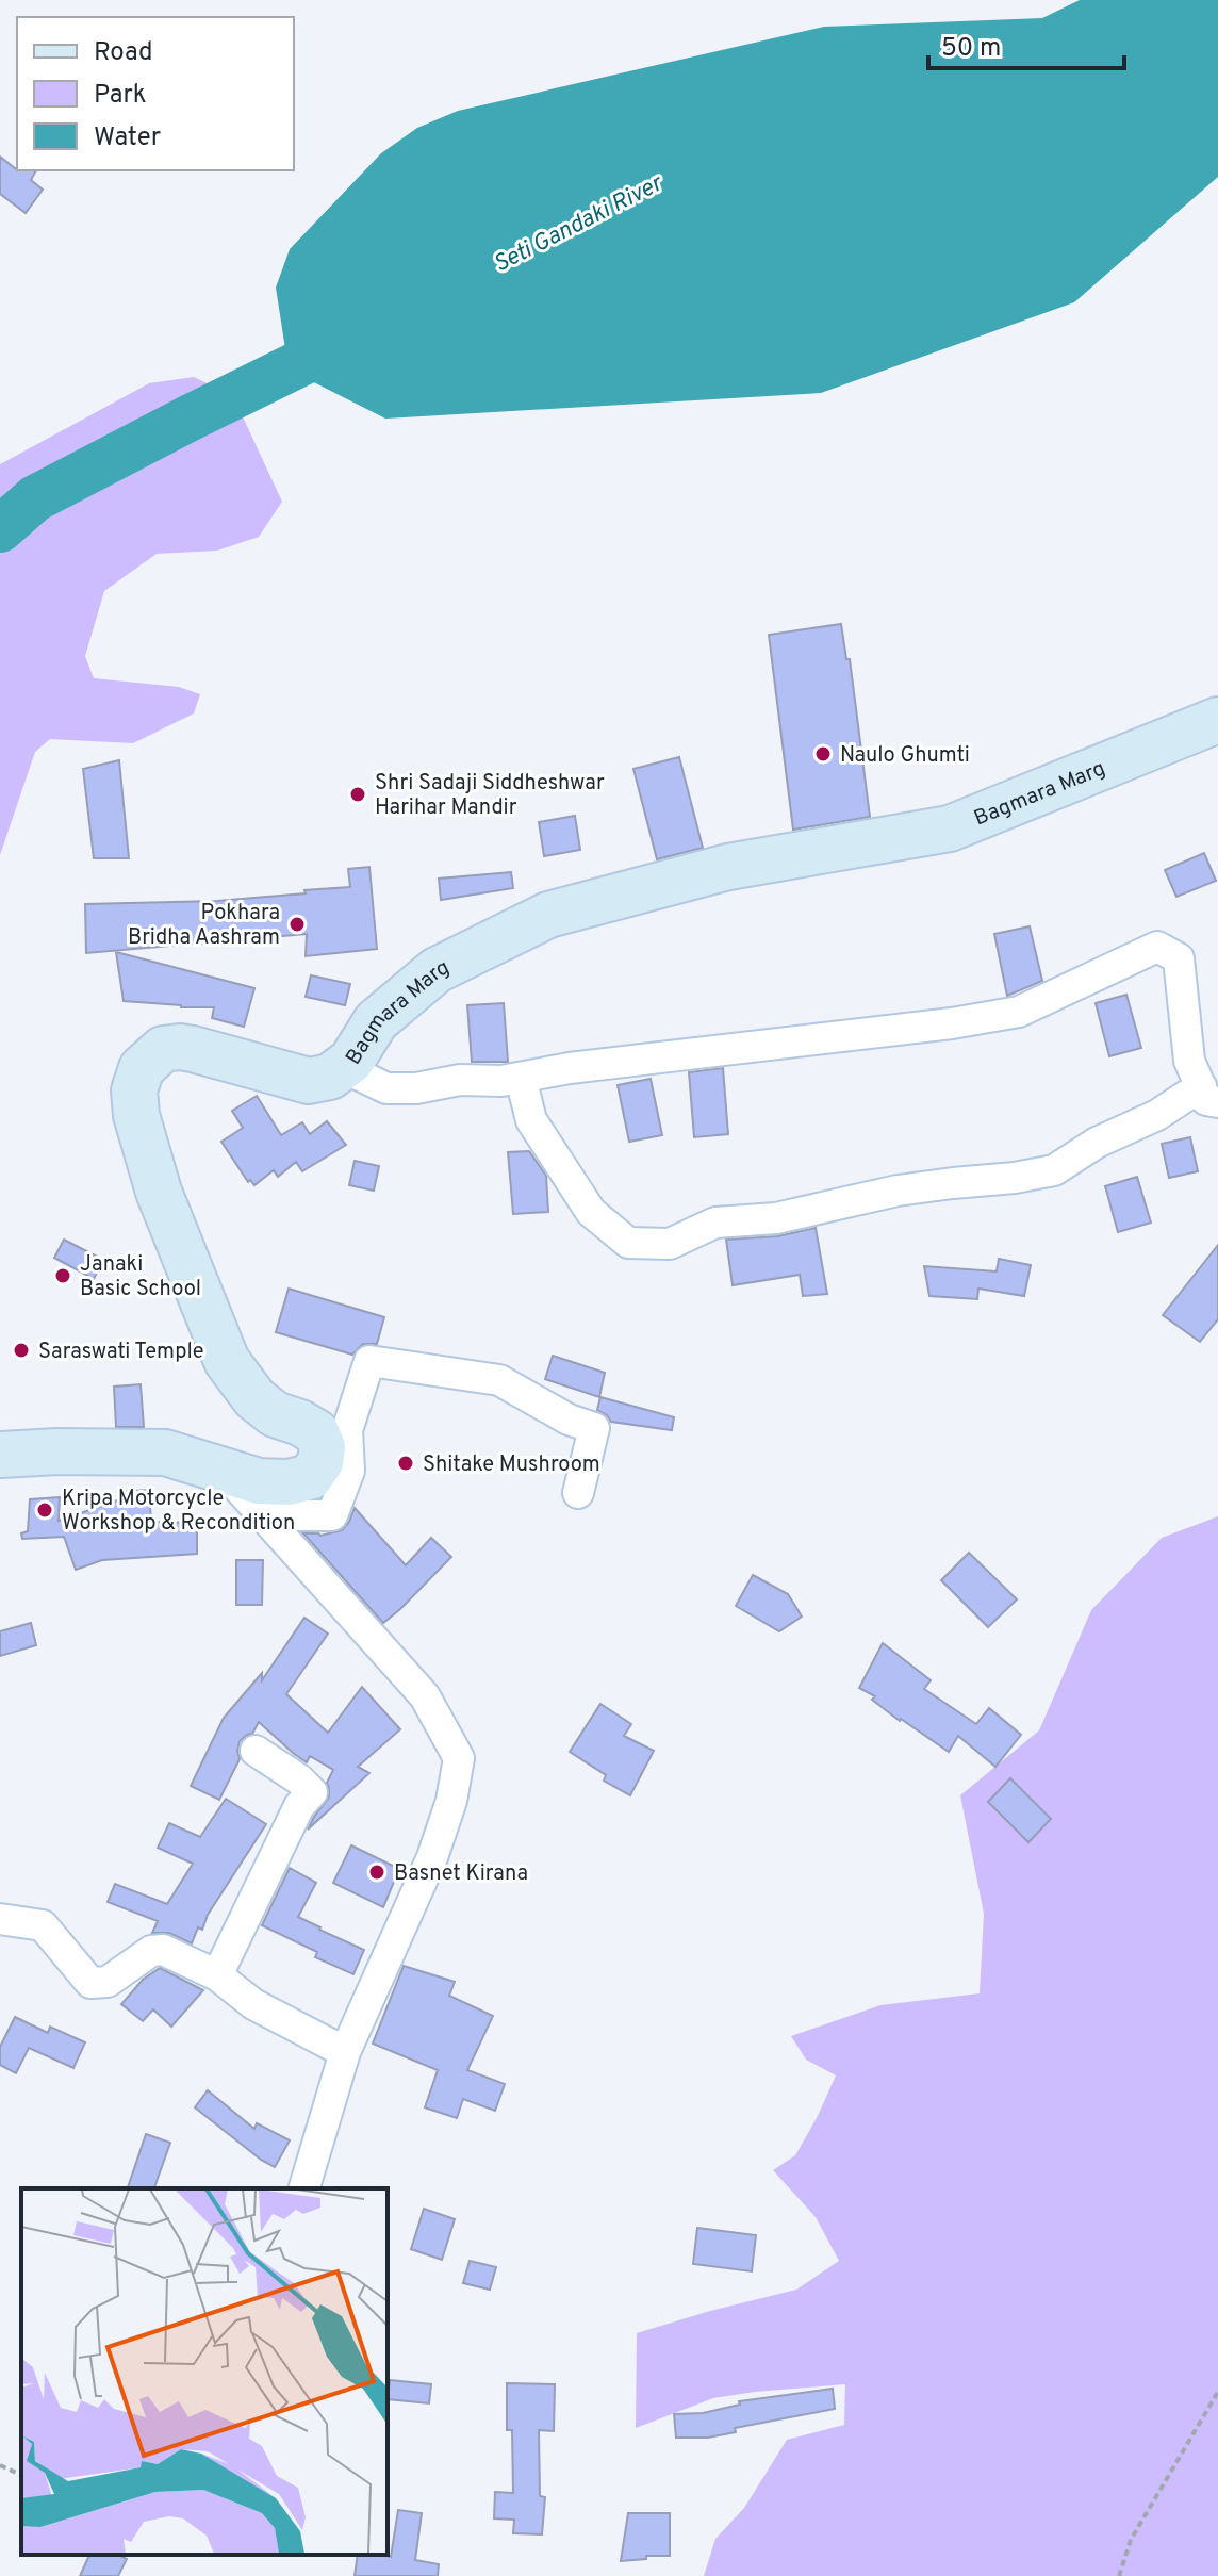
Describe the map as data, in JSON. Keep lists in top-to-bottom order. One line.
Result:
{"streets":{"main road":["Bagmara Marg"]},"water":["Seti Gandaki River"],"places":["Naulo Ghumti","Shri Sadaji Siddheshwar Harihar Mandir","Pokhara Bridha Aashram","Janaki Basic School","Saraswati Temple","Shitake Mushroom","Kripa Motorcycle Workshop & Recondition","Basnet Kirana"],"legend":["Road","Park","Water"],"scale_bar":"50 m"}
